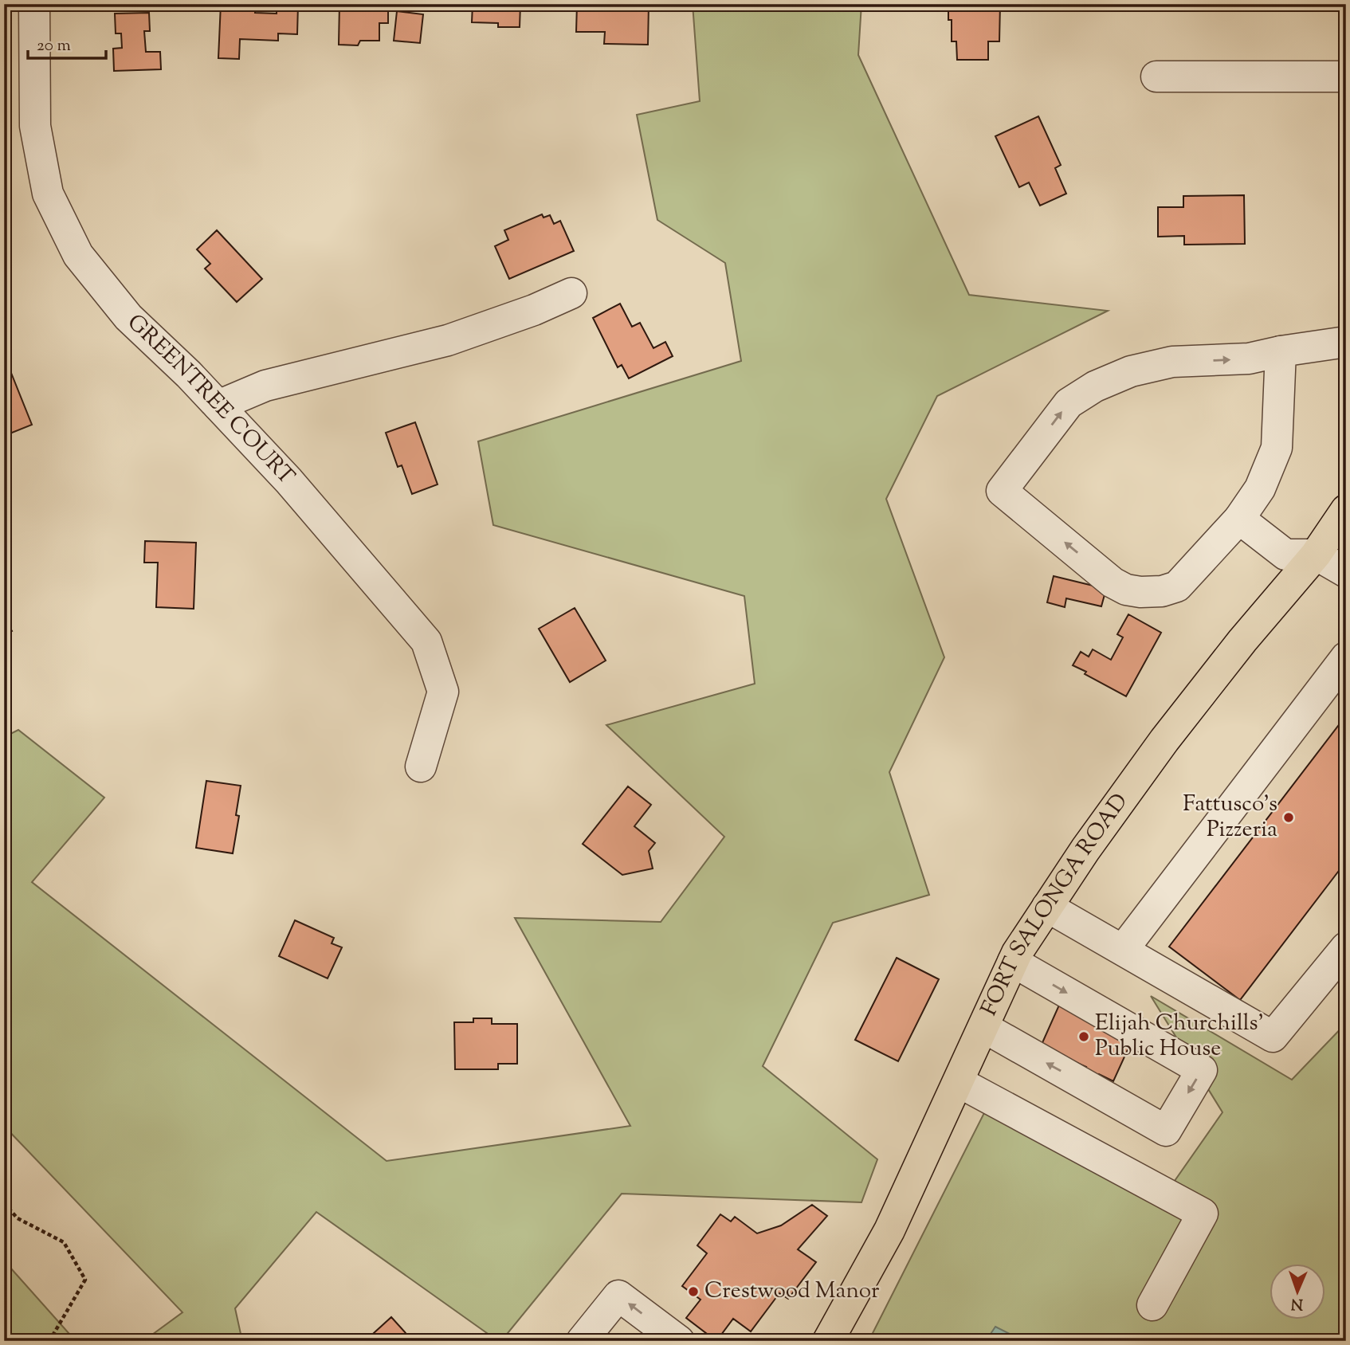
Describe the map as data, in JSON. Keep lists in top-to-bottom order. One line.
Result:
{"streets":{"main road":["FORT SALONGA ROAD"],"street":["GREENTREE COURT"]},"places":["Fattusco's Pizzeria","Elijah Churchills' Public House","Crestwood Manor"],"scale_bar":"20 m","north":"bottom"}
